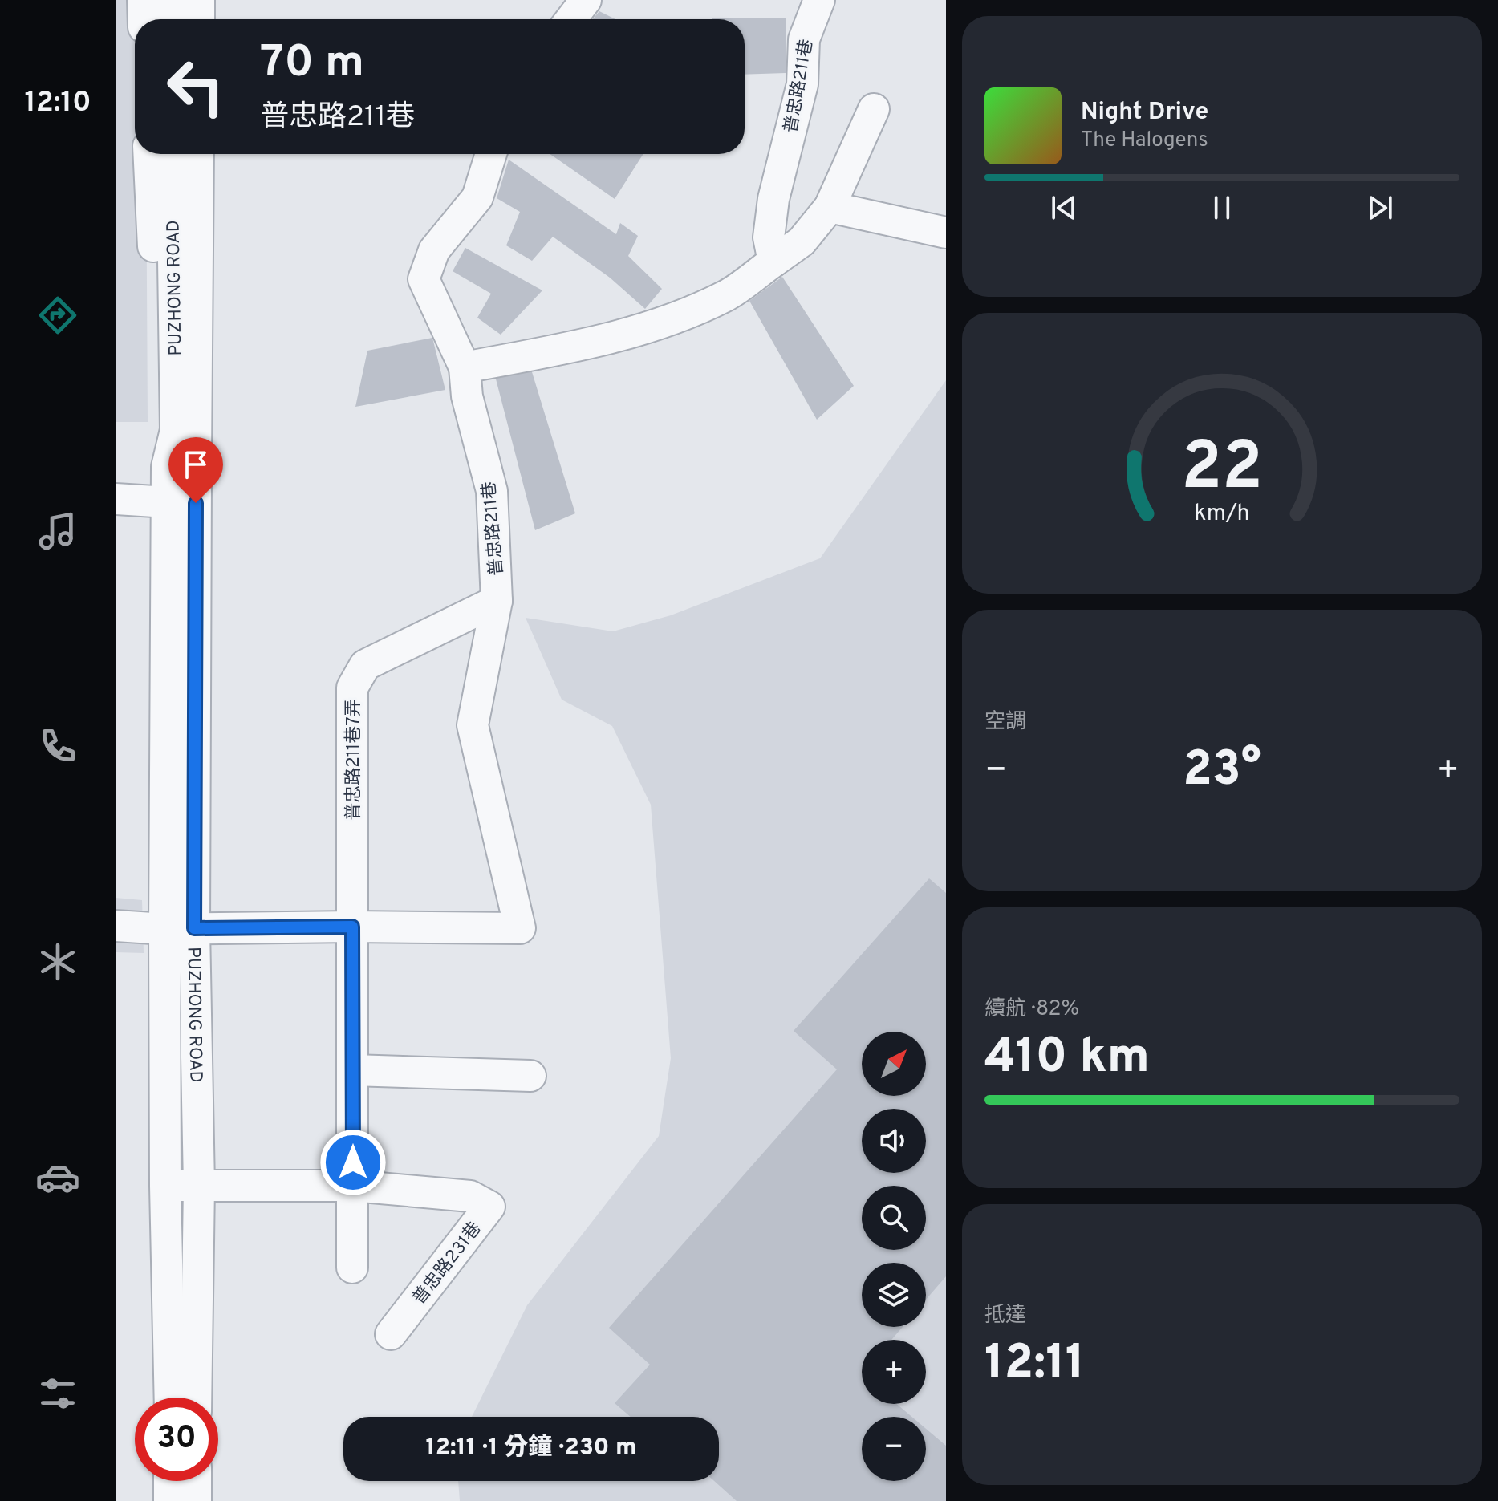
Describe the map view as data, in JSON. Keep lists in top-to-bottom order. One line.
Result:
{"streets":{"street":["普忠路211巷","PUZHONG ROAD","普忠路211巷7弄","普忠路231巷"]},"crossings":[["普忠路211巷","PUZHONG ROAD"],["普忠路211巷","普忠路211巷7弄"],["PUZHONG ROAD","普忠路231巷"],["普忠路211巷7弄","普忠路231巷"]],"north":"top right","page":{"tabs":"12:10","turn":["70 m","普忠路211巷"],"song":["Night Drive","The Halogens"],"tile":["空調",["續航 · 82%","410 km"],["抵達","12:11"]],"heat":["−","23°","+"],"map_buttons":["+","−"],"limit":"30","trip":"12:11 · 1 分鐘 · 230 m","gauge":["22","km/h"]}}
